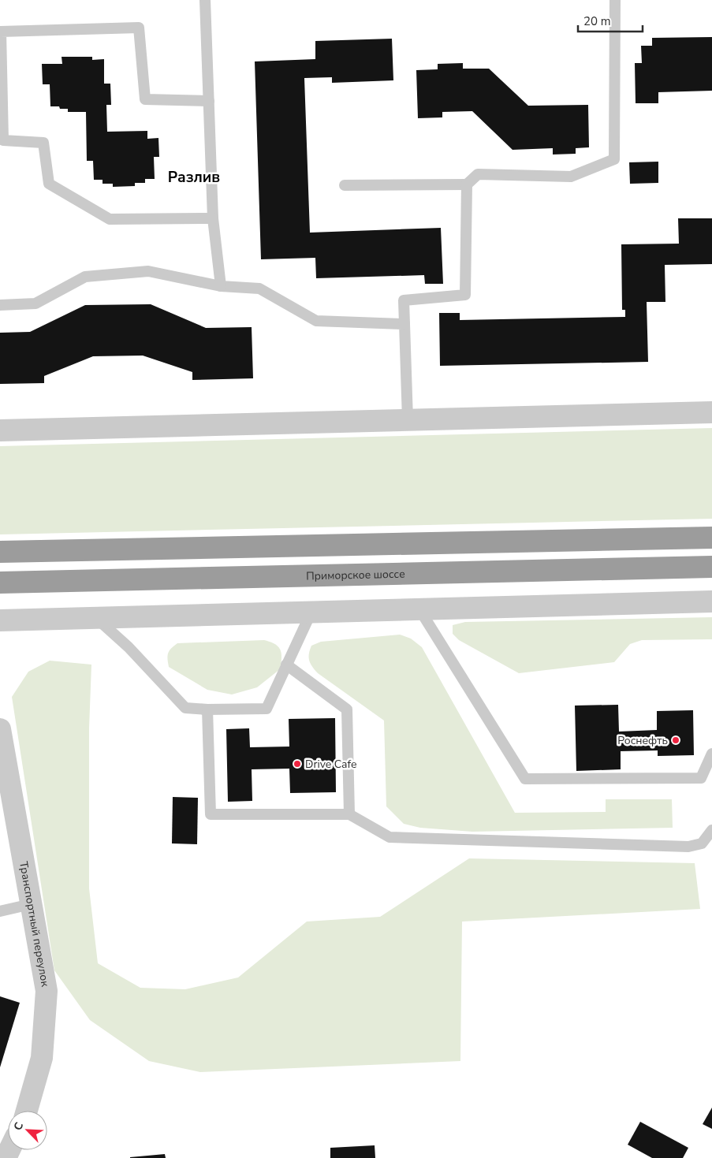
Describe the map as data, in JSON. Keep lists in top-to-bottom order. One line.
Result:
{"streets":{"highway":["Приморское шоссе"],"street":["Транспортный переулок"]},"districts":["Разлив"],"places":["Роснефть","Drive Cafe"],"scale_bar":"20 m","north":"top left"}
